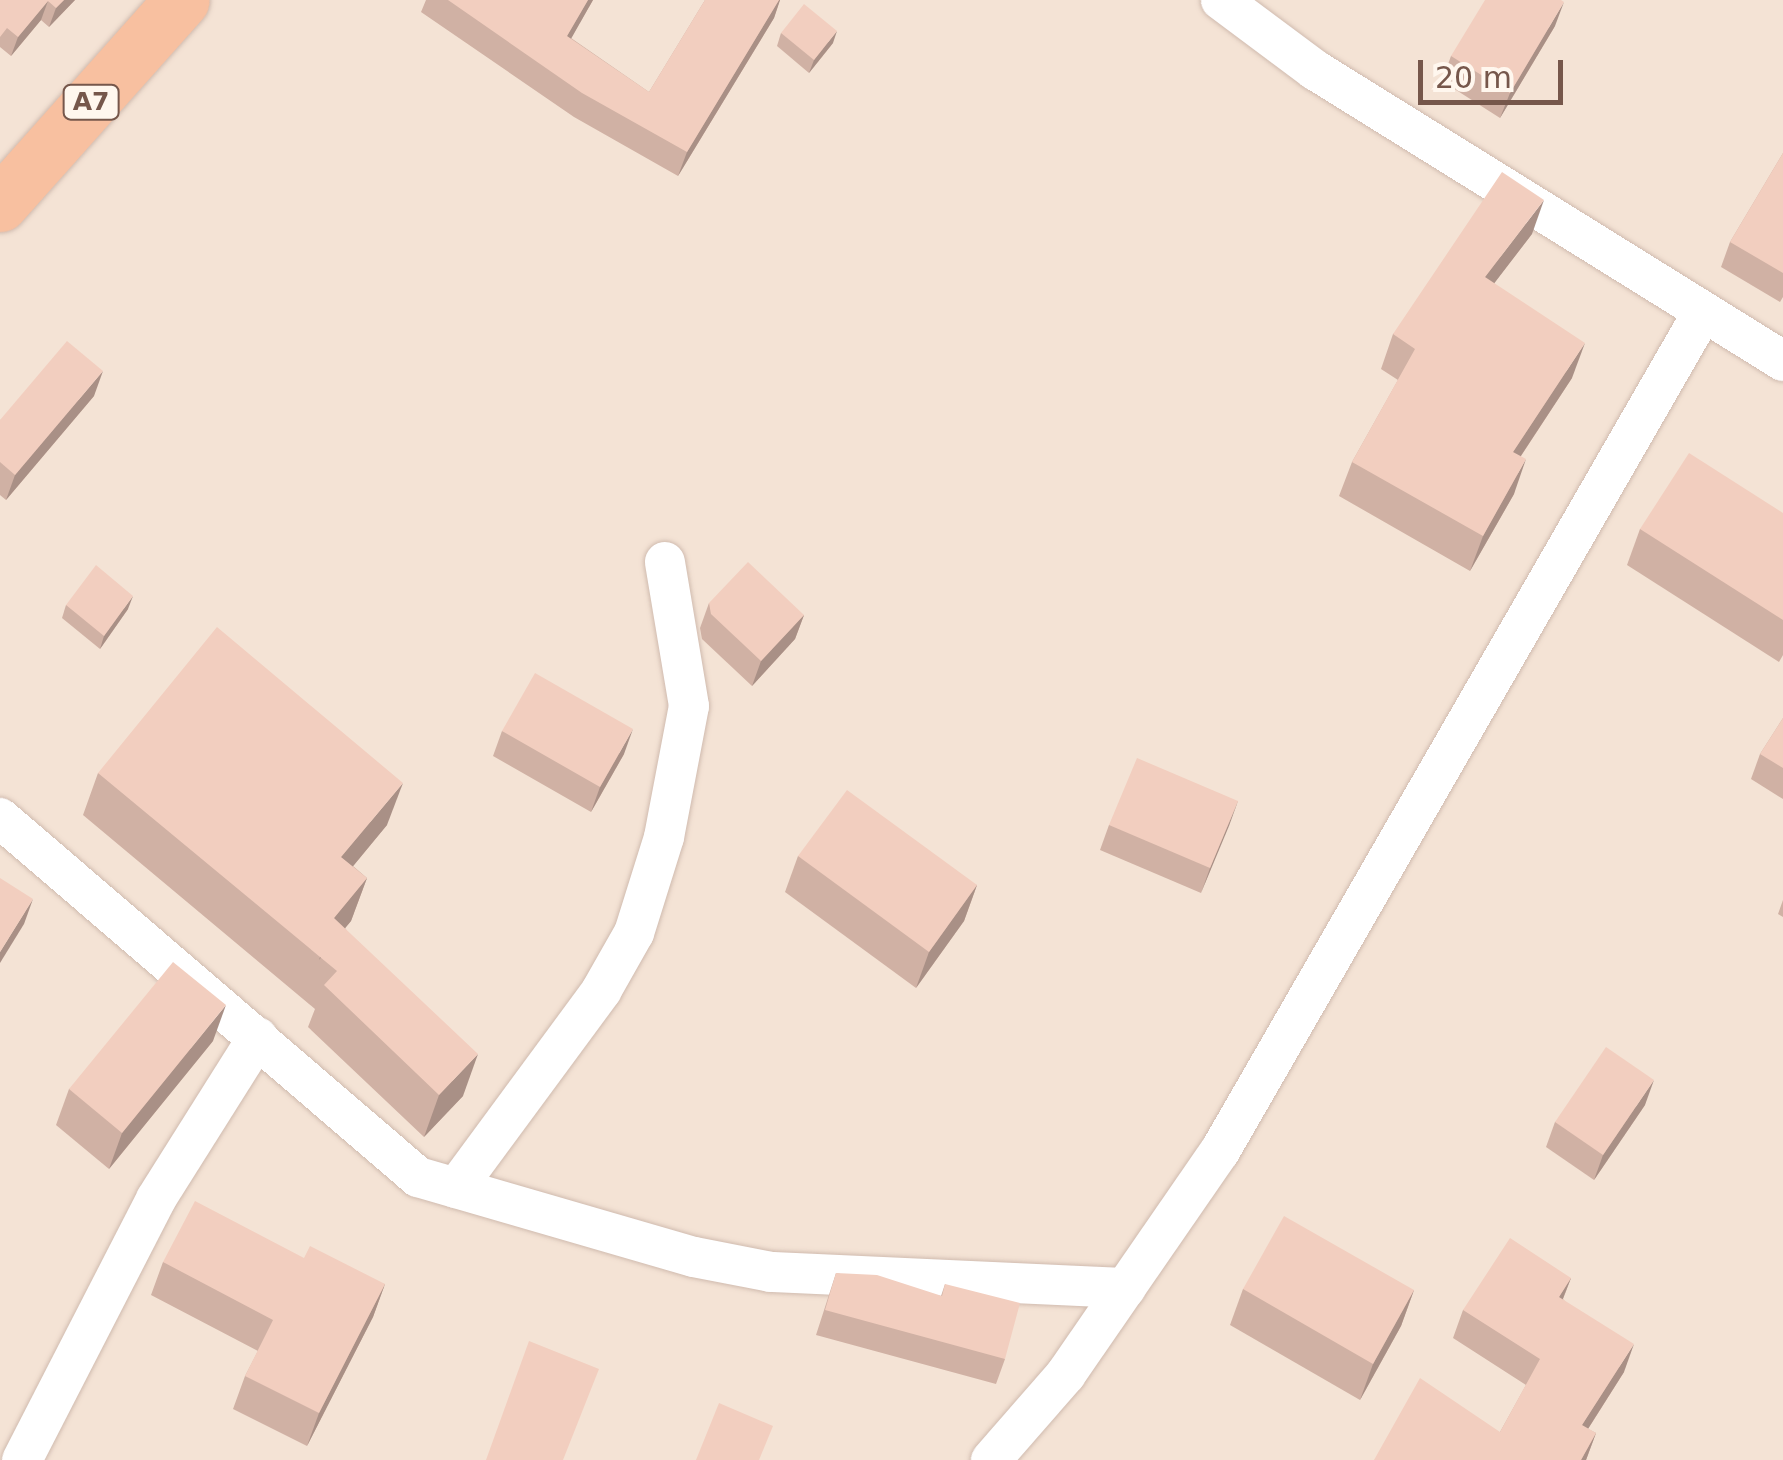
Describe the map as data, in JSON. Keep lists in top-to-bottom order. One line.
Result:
{"streets":{"highway":["A7"]},"scale_bar":"20 m"}
